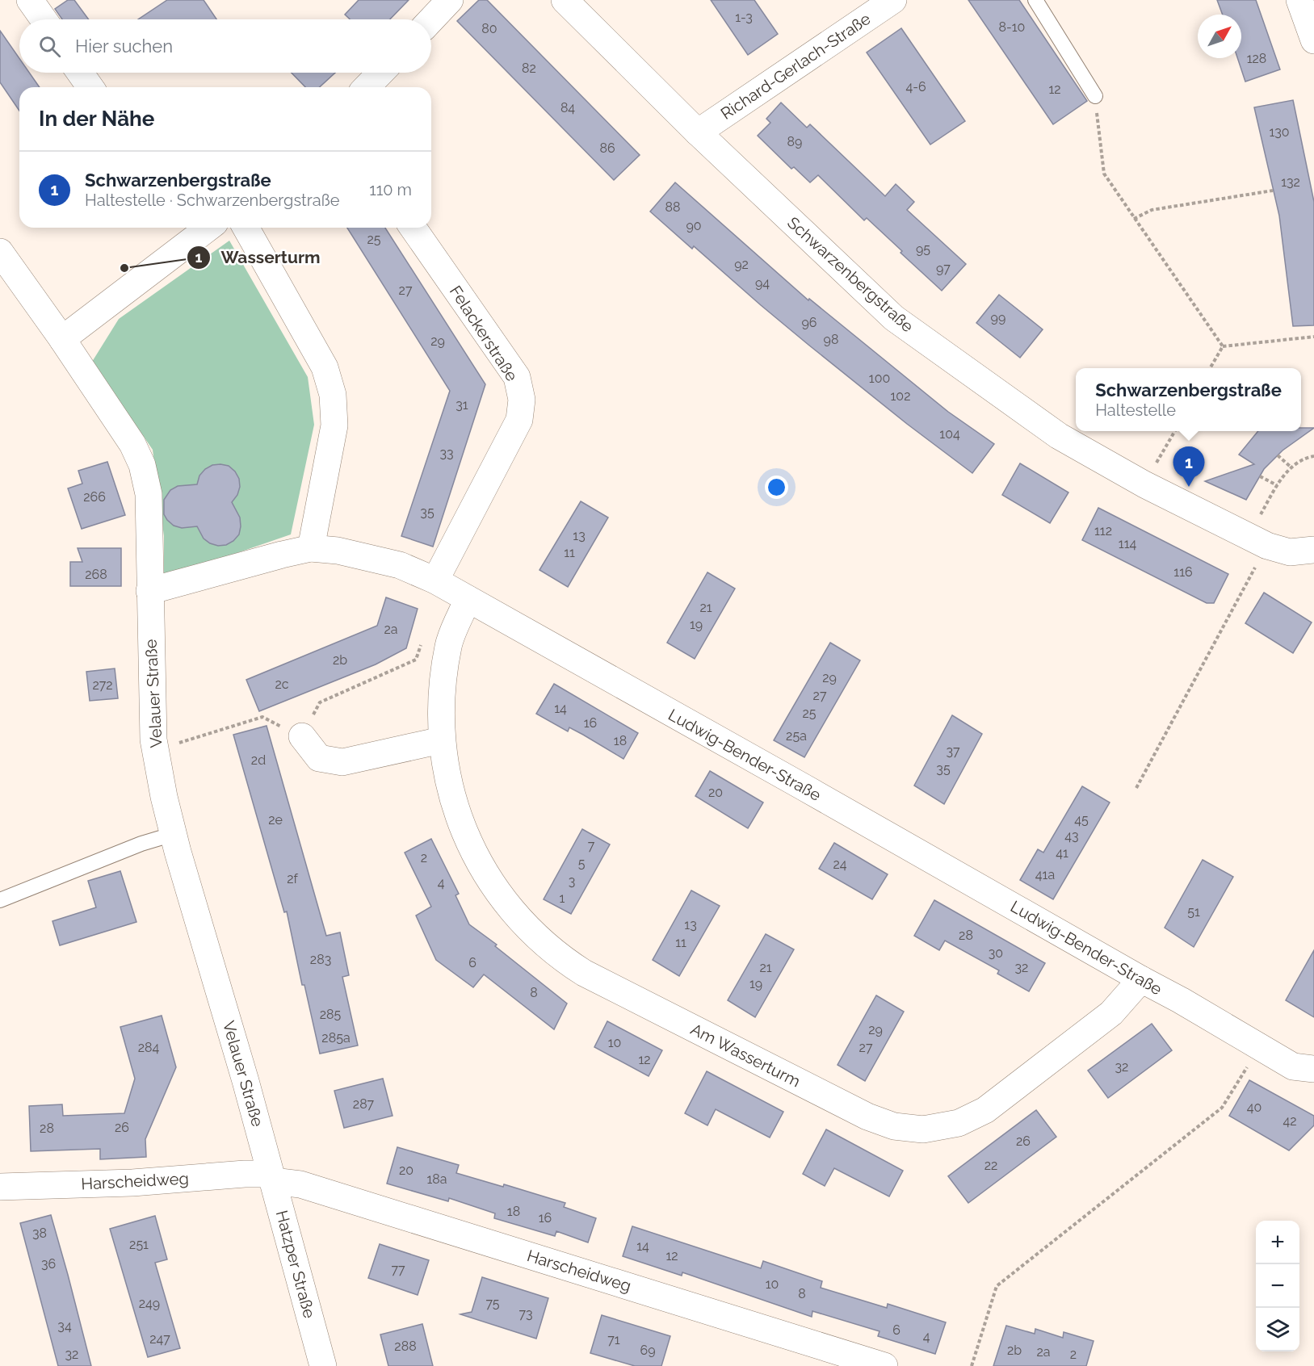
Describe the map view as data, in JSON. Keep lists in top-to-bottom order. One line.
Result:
{"streets":{"street":["Richard-Gerlach-Straße","Schwarzenbergstraße","Felackerstraße","Velauer Straße","Ludwig-Bender-Straße","Am Wasserturm","Harscheidweg","Hatzper Straße"]},"crossings":[["Richard-Gerlach-Straße","Schwarzenbergstraße"],["Felackerstraße","Ludwig-Bender-Straße"],["Velauer Straße","Ludwig-Bender-Straße"],["Velauer Straße","Harscheidweg"],["Velauer Straße","Hatzper Straße"],["Ludwig-Bender-Straße","Am Wasserturm"],["Harscheidweg","Hatzper Straße"]],"places":["Wasserturm"],"house_numbers":["1-3","8-10","80","128","82","4-6","12","84","130","89","86","132","88","90","25","95","92","97","94","27","99","96","98","29","100","102","31","104","33","266","35","112","13","114","11","116","268","21","19","2a","2b","29","2c","272","27","14","25","16","25a","18","37","2d","35","20","2e","45","43","7","41","2","5","24","41a","2f","3","4","1","51","13","28","11","30","283","6","21","32","19","8","285","29","285a","10","284","27","12","32","287","40","42","26","28","26","22","20","18a","18","16","38","251","14","12","36","77","10","8","249","75","73","34","6","4","247","71","288","69","2b","2a","32","2"],"north":"top right","page":{"search":"Hier suchen","heading":"In der Nähe","list":[{"mark":"1","name":"Schwarzenbergstraße","note":"Haltestelle · Schwarzenbergstraße","value":"110 m"}],"popup":["Schwarzenbergstraße","Haltestelle"],"pins":"1","map_buttons":["+","−"]}}
